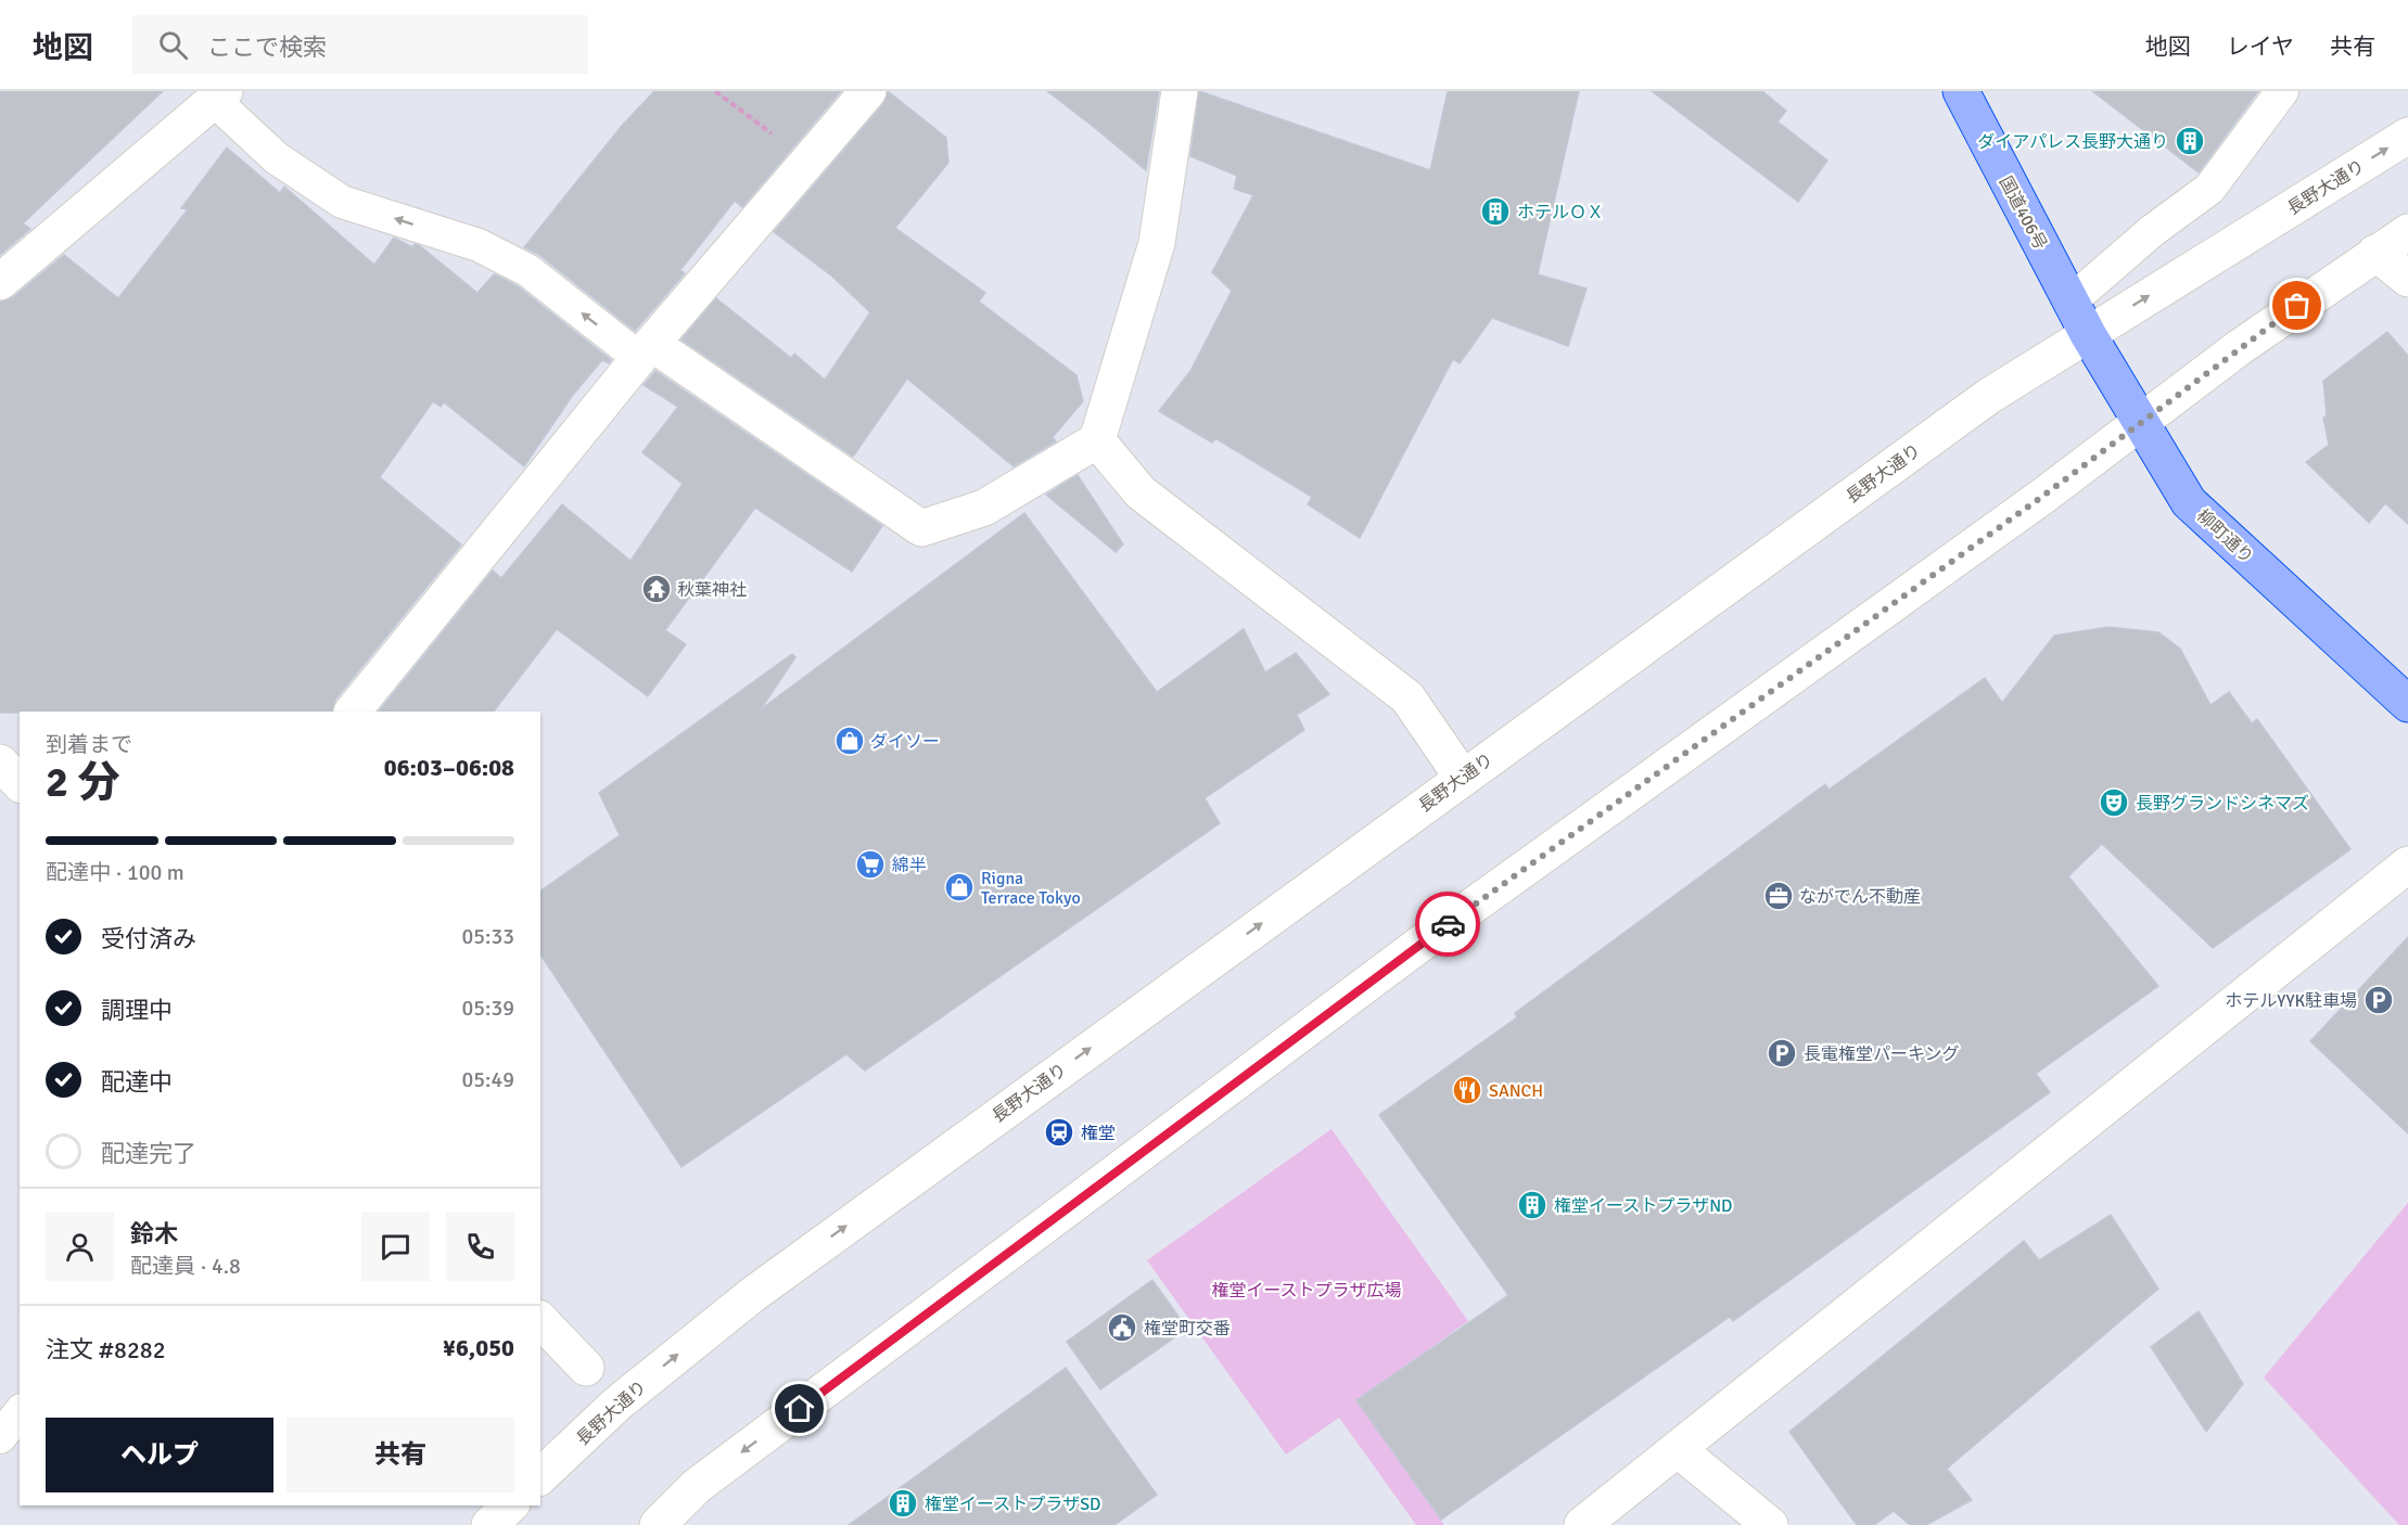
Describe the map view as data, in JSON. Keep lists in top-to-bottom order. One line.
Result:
{"streets":{"highway":["国道406号","柳町通り"],"street":["長野大通り"]},"crossings":[["長野大通り","国道406号"],["長野大通り","柳町通り"],["国道406号","柳町通り"]],"parks":["権堂イーストプラザ広場"],"places":{"building":["ダイアパレス長野大通り","ホテルＯＸ","権堂イーストプラザND","権堂イーストプラザSD"],"temple":["秋葉神社"],"shop":["ダイソー","Rigna Terrace Tokyo"],"theatre":["長野グランドシネマズ"],"supermarket":["綿半"],"office":["ながでん不動産"],"parking":["ホテルYYK駐車場","長電権堂パーキング"],"restaurant":["SANCH"],"station":["権堂"],"public building":["権堂町交番"]},"page":{"header":"地図","search":"ここで検索","nav":["地図","レイヤ","共有"],"heading":["2 分","到着まで","06:03–06:08"],"panel":["鈴木","配達員 · 4.8","注文 #8282","¥6,050"],"bar":"配達中 · 100 m","list":[["受付済み","05:33"],["調理中","05:39"],["配達中","05:49"],"配達完了"],"buttons":["ヘルプ","共有"]}}
